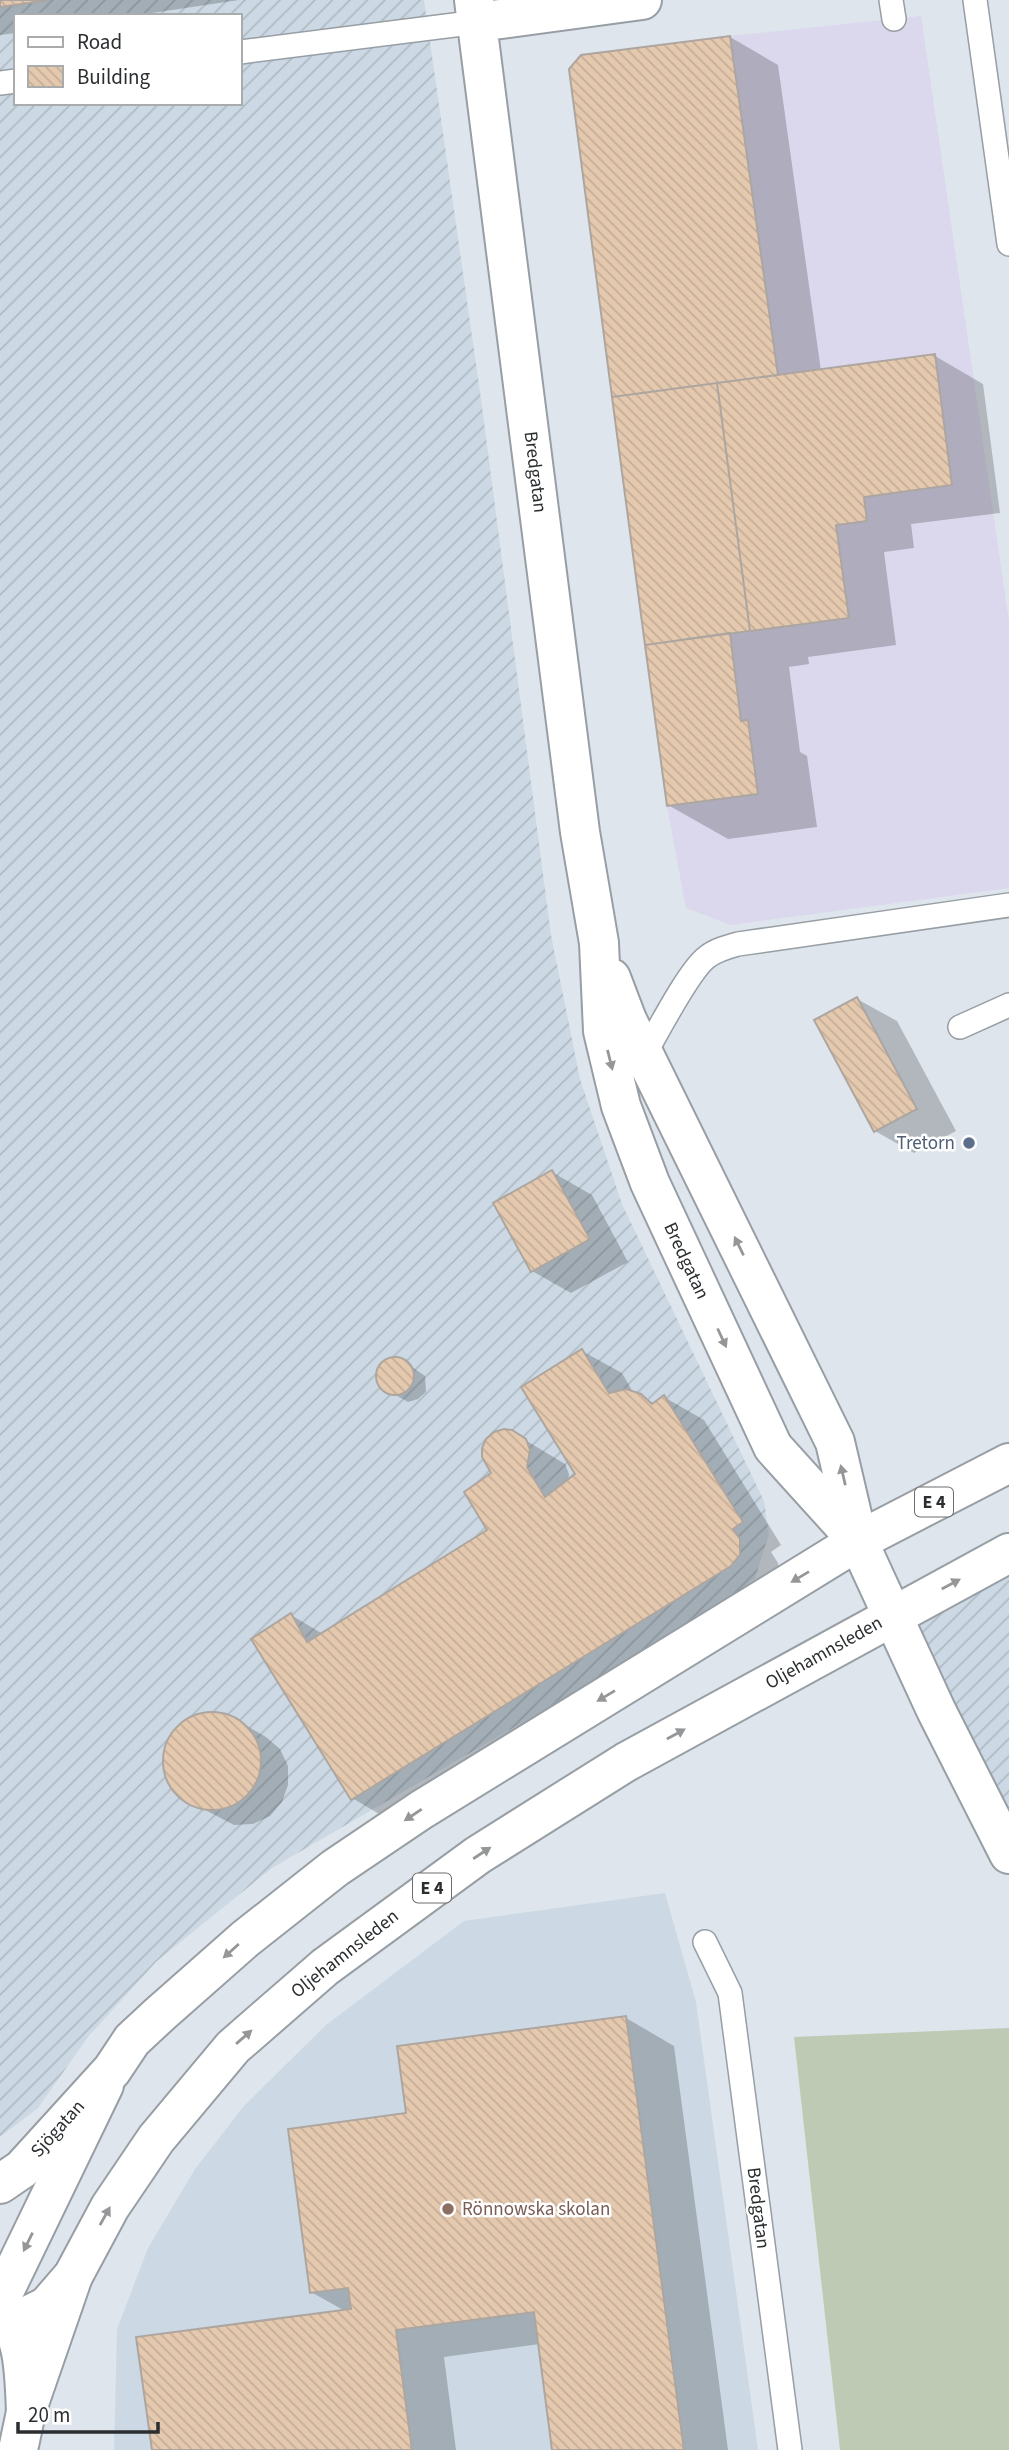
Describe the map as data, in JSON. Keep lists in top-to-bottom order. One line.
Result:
{"streets":{"main road":["Bredgatan","E 4","Oljehamnsleden","Sjögatan"]},"crossings":[["Bredgatan","E 4"],["Bredgatan","Oljehamnsleden"],["E 4","Oljehamnsleden"],["E 4","Sjögatan"]],"places":["Tretorn","Rönnowska skolan"],"legend":["Road","Building"],"scale_bar":"20 m"}
